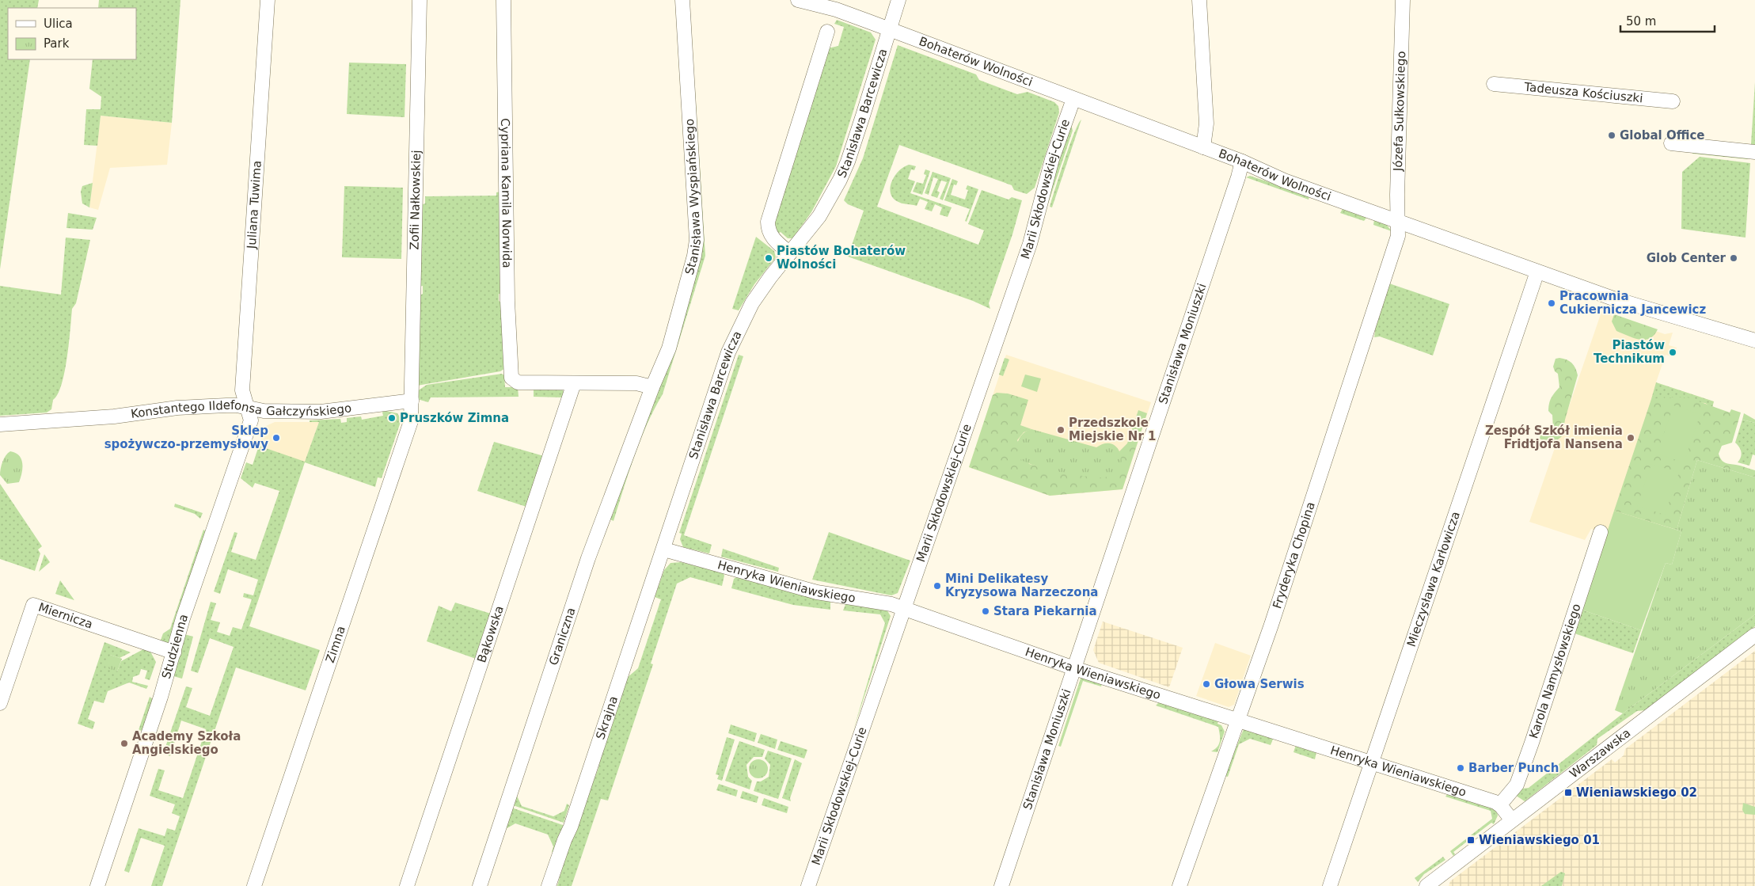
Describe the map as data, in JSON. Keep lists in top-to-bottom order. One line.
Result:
{"streets":{"street":["Bohaterów Wolności","Tadeusza Kościuszki","Józefa Sułkowskiego","Stanisława Barcewicza","Marii Skłodowskiej-Curie","Cypriana Kamila Norwida","Stanisława Wyspiańskiego","Zofii Nałkowskiej","Juliana Tuwima","Stanisława Moniuszki","Konstantego Ildefonsa Gałczyńskiego","Fryderyka Chopina","Mieczysława Karłowicza","Henryka Wieniawskiego","Miernicza","Bąkowska","Graniczna","Zimna","Studzienna","Karola Namysłowskiego","Skrajna","Warszawska"]},"crossings":[["Bohaterów Wolności","Józefa Sułkowskiego"],["Bohaterów Wolności","Stanisława Barcewicza"],["Bohaterów Wolności","Marii Skłodowskiej-Curie"],["Bohaterów Wolności","Stanisława Moniuszki"],["Bohaterów Wolności","Fryderyka Chopina"],["Bohaterów Wolności","Mieczysława Karłowicza"],["Józefa Sułkowskiego","Fryderyka Chopina"],["Stanisława Barcewicza","Henryka Wieniawskiego"],["Stanisława Barcewicza","Skrajna"],["Marii Skłodowskiej-Curie","Henryka Wieniawskiego"],["Cypriana Kamila Norwida","Bąkowska"],["Stanisława Wyspiańskiego","Graniczna"],["Zofii Nałkowskiej","Konstantego Ildefonsa Gałczyńskiego"],["Zofii Nałkowskiej","Zimna"],["Juliana Tuwima","Konstantego Ildefonsa Gałczyńskiego"],["Juliana Tuwima","Studzienna"],["Stanisława Moniuszki","Henryka Wieniawskiego"],["Konstantego Ildefonsa Gałczyńskiego","Zimna"],["Konstantego Ildefonsa Gałczyńskiego","Studzienna"],["Fryderyka Chopina","Henryka Wieniawskiego"],["Mieczysława Karłowicza","Henryka Wieniawskiego"],["Henryka Wieniawskiego","Karola Namysłowskiego"],["Henryka Wieniawskiego","Skrajna"],["Miernicza","Studzienna"]],"places":{"other":["Global Office","Piastów Bohaterów Wolności","Glob Center","Pracownia Cukiernicza Jancewicz","Piastów Technikum","Pruszków Zimna","Przedszkole Miejskie Nr 1","Sklep spożywczo-przemysłowy","Zespół Szkół imienia Fridtjofa Nansena","Mini Delikatesy Kryzysowa Narzeczona","Stara Piekarnia","Głowa Serwis","Academy Szkoła Angielskiego","Barber Punch"],"transit":["Wieniawskiego 02","Wieniawskiego 01"]},"legend":["Ulica","Park"],"scale_bar":"50 m"}
